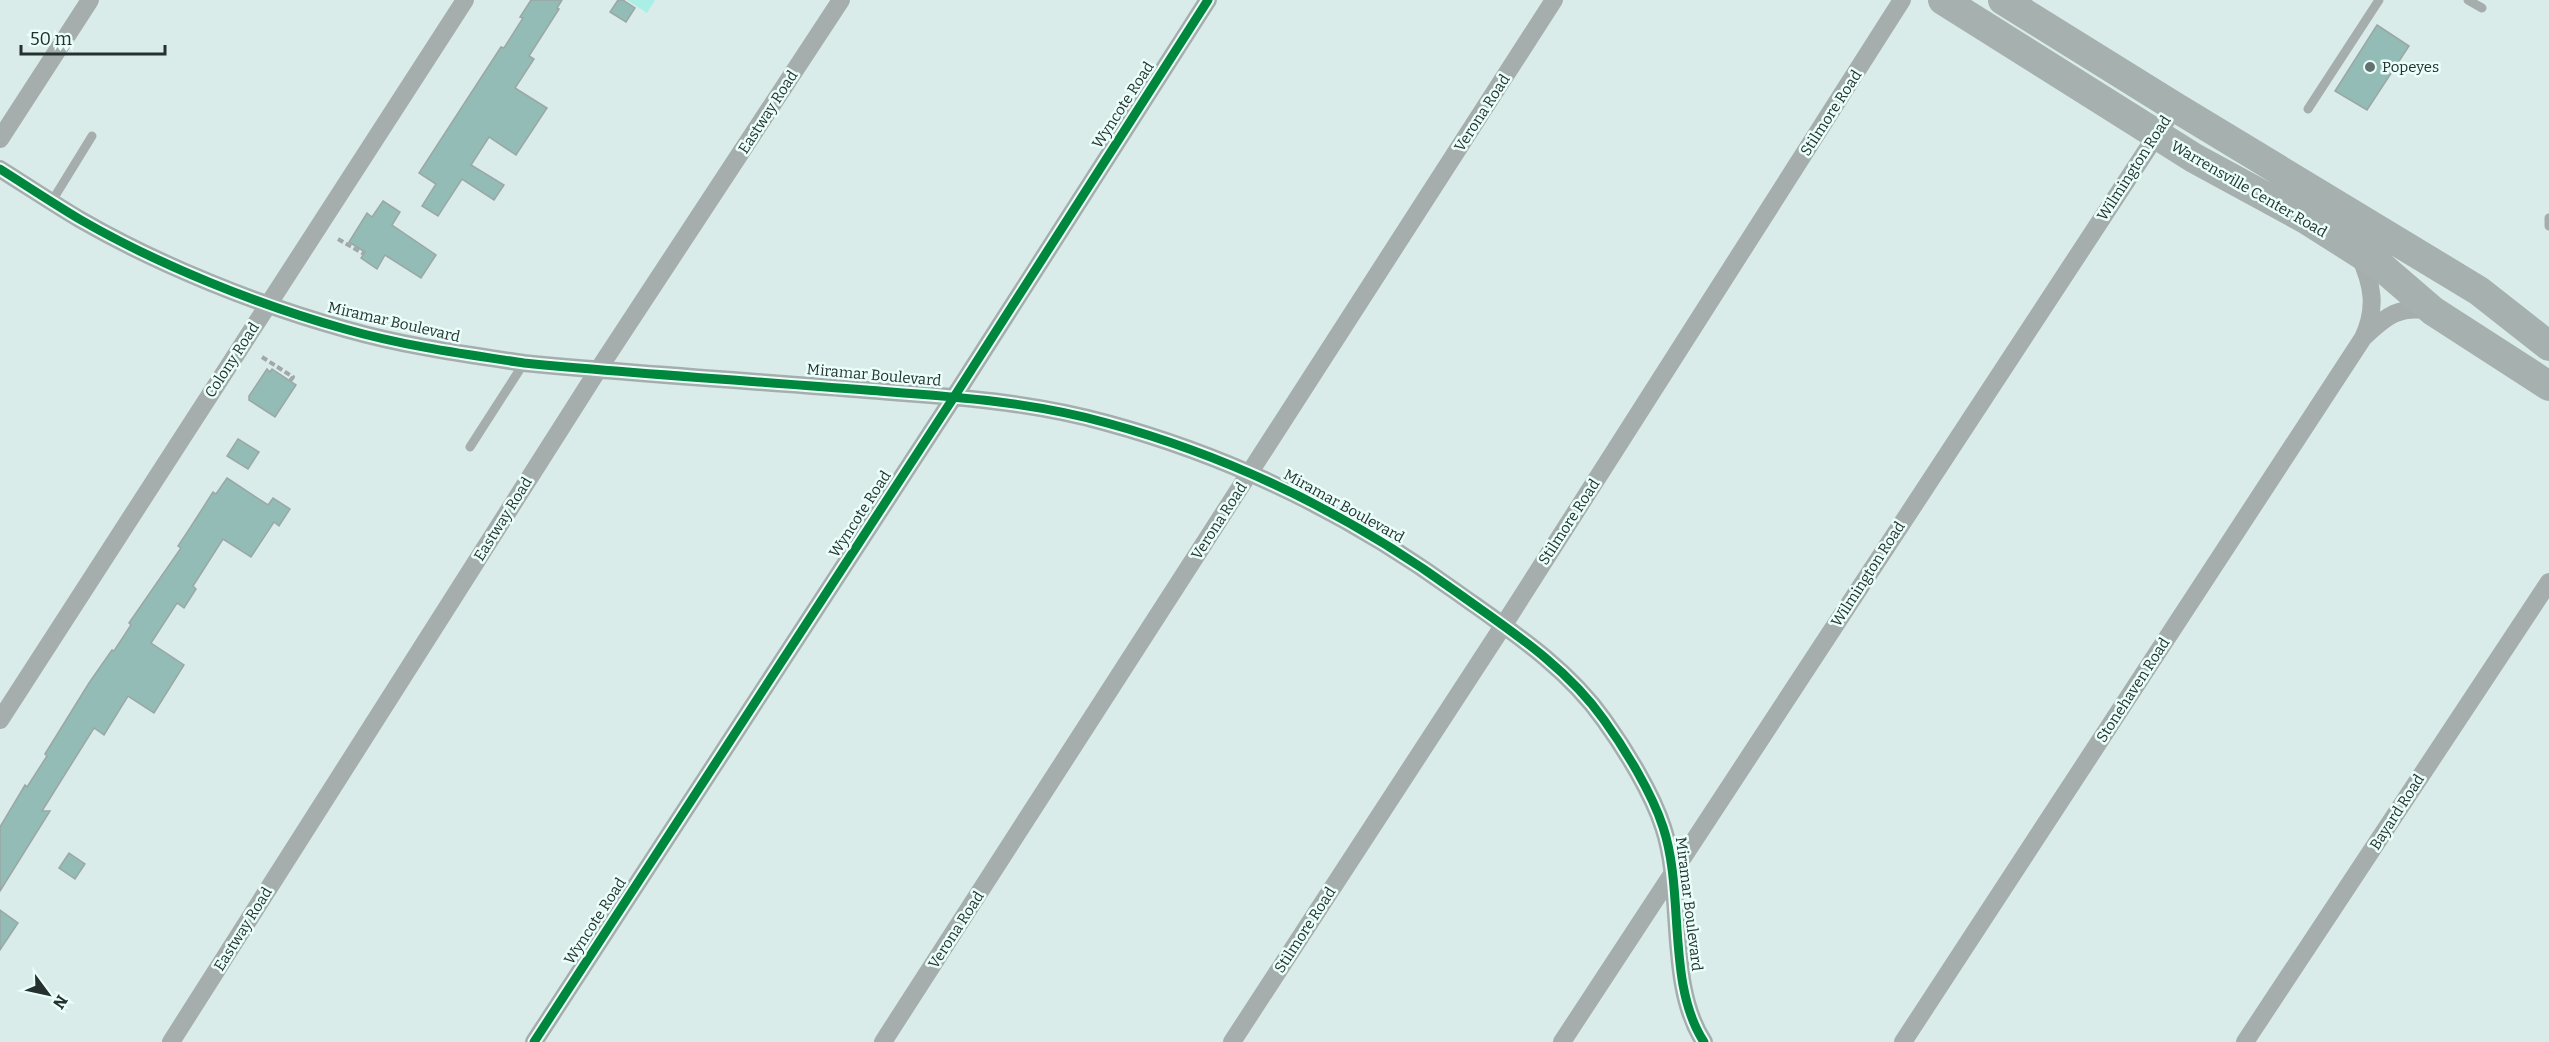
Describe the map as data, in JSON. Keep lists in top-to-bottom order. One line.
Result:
{"streets":{"main road":["Warrensville Center Road"],"street":["Wyncote Road","Eastway Road","Verona Road","Stilmore Road","Wilmington Road","Miramar Boulevard","Colony Road","Stonehaven Road","Bayard Road"]},"crossings":[["Wyncote Road","Miramar Boulevard"],["Eastway Road","Miramar Boulevard"],["Verona Road","Miramar Boulevard"],["Stilmore Road","Miramar Boulevard"],["Wilmington Road","Warrensville Center Road"],["Wilmington Road","Miramar Boulevard"],["Warrensville Center Road","Stonehaven Road"],["Miramar Boulevard","Colony Road"]],"places":["Popeyes"],"scale_bar":"50 m","north":"bottom right"}
